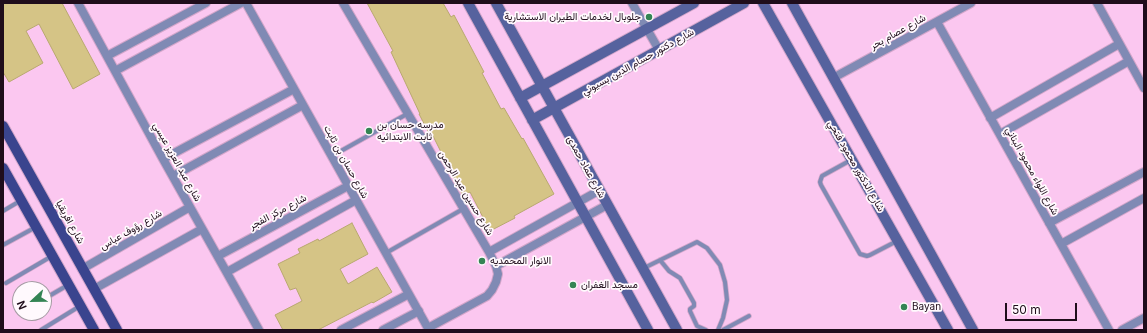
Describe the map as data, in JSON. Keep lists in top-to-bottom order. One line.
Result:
{"streets":{"main road":["شارع افريقيا"],"street":["شارع عصام بحر","شارع دكتور حسام الدين بسيوني","شارع عبد العزيز عيسي","شارع حسان بن ثابت","شارع الدكتور محمود فتحي","شارع عماد حمدى","شارع اللواء محمود البناني","شارع حسين عبد الرحمن","شارع مركز الفجر","شارع رؤوف عباس"]},"crossings":[["شارع عصام بحر","شارع اللواء محمود البناني"],["شارع دكتور حسام الدين بسيوني","شارع عماد حمدى"],["شارع عبد العزيز عيسي","شارع مركز الفجر"],["شارع عبد العزيز عيسي","شارع رؤوف عباس"],["شارع حسان بن ثابت","شارع مركز الفجر"],["شارع افريقيا","شارع رؤوف عباس"]],"places":["جلوبال لخدمات الطيران الاستشارية","مدرسه حسان بن ثابت الابتدائيه","الانوار المحمديه","مسجد الغفران","Bayan"],"scale_bar":"50 m","north":"left"}
